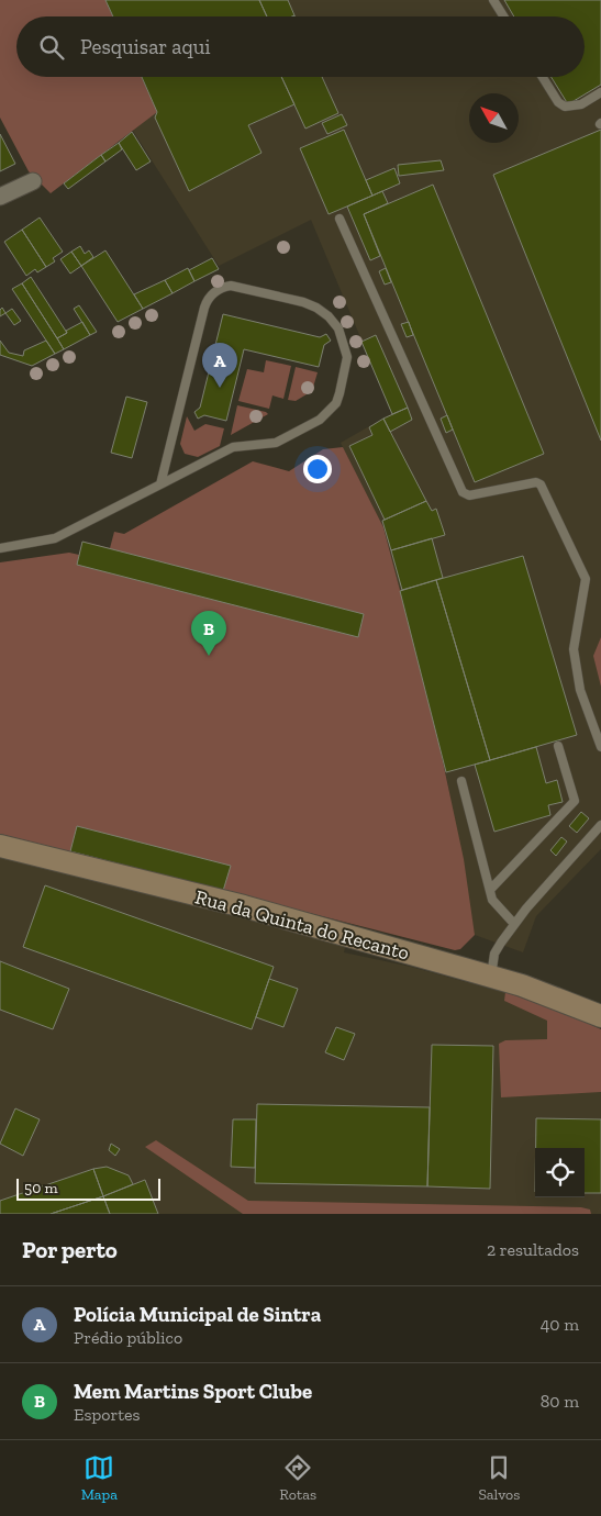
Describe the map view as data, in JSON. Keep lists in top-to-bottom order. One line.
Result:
{"streets":{"street":["Rua da Quinta do Recanto"]},"scale_bar":"50 m","north":"top left","page":{"search":"Pesquisar aqui","pins":["A","B"],"scale":"50 m","heading":["Por perto","2 resultados"],"list":[{"mark":"A","name":"Polícia Municipal de Sintra","note":"Prédio público","value":"40 m"},{"mark":"B","name":"Mem Martins Sport Clube","note":"Esportes","value":"80 m"}],"nav":["Mapa","Rotas","Salvos"]}}
